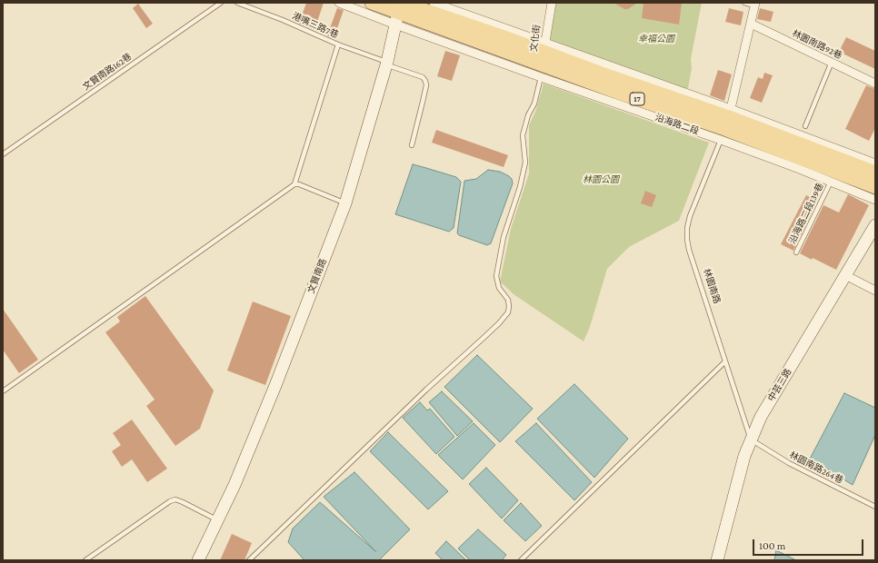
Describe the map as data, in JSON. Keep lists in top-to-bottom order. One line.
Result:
{"streets":{"main road":["17","沿海路二段"],"street":["文化街","林園南路92巷","文賢南路","林園南路","中芸三路"],"lane":["港嘴三路7巷","文賢南路162巷","沿海路二段139巷","林園南路264巷"]},"crossings":[["港嘴三路7巷","文賢南路"],["文化街","沿海路二段"],["林園南路92巷","林園南路"],["17","沿海路二段"],["17","文賢南路"],["沿海路二段","沿海路二段139巷"],["沿海路二段","文賢南路"],["沿海路二段","林園南路"],["林園南路","中芸三路"],["林園南路","林園南路264巷"],["中芸三路","林園南路264巷"]],"parks":["幸福公園","林園公園"],"scale_bar":"100 m"}
